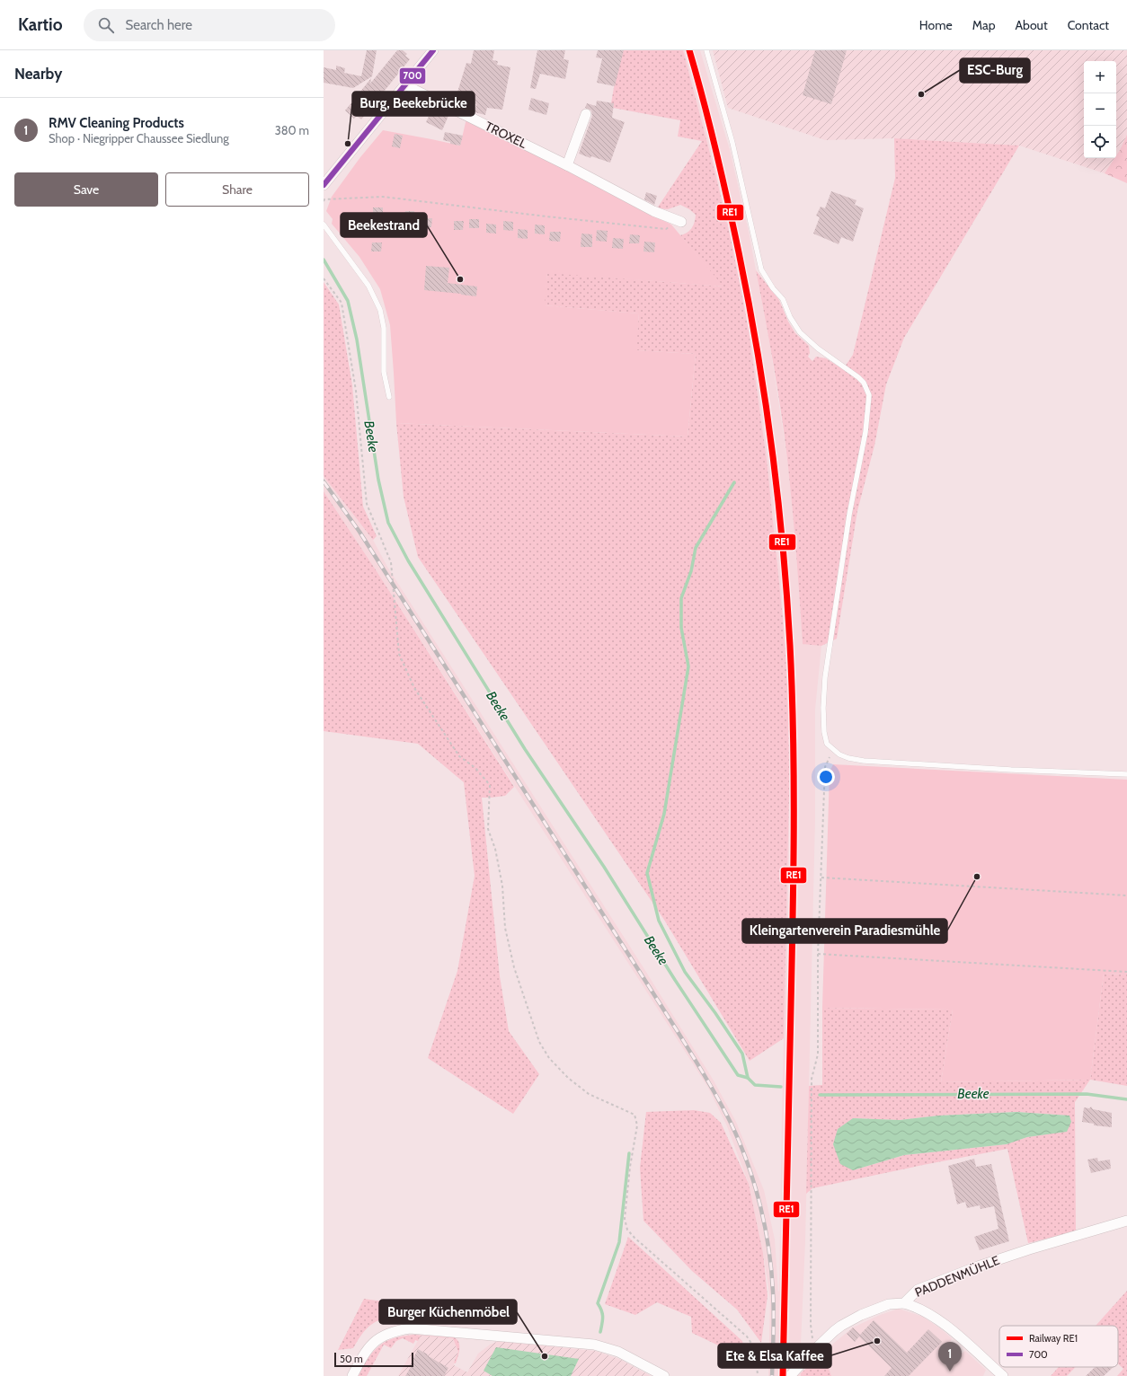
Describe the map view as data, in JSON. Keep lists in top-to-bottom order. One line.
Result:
{"streets":{"street":["TROXEL","PADDENMÜHLE"]},"water":["Beeke"],"places":["ESC-Burg","Burg, Beekebrücke","Beekestrand","Kleingartenverein Paradiesmühle","Ete & Elsa Kaffee","Burger Küchenmöbel"],"lines":["rail line RE1","transit line 700"],"legend":["Railway RE1","700"],"scale_bar":"50 m","page":{"header":"Kartio","search":"Search here","nav":["Home","Map","About","Contact"],"heading":"Nearby","map_buttons":["+","−"],"list":[{"mark":"1","name":"RMV Cleaning Products","note":"Shop · Niegripper Chaussee Siedlung","value":"380 m"}],"buttons":["Save","Share"],"pins":"1","scale":"50 m"}}
